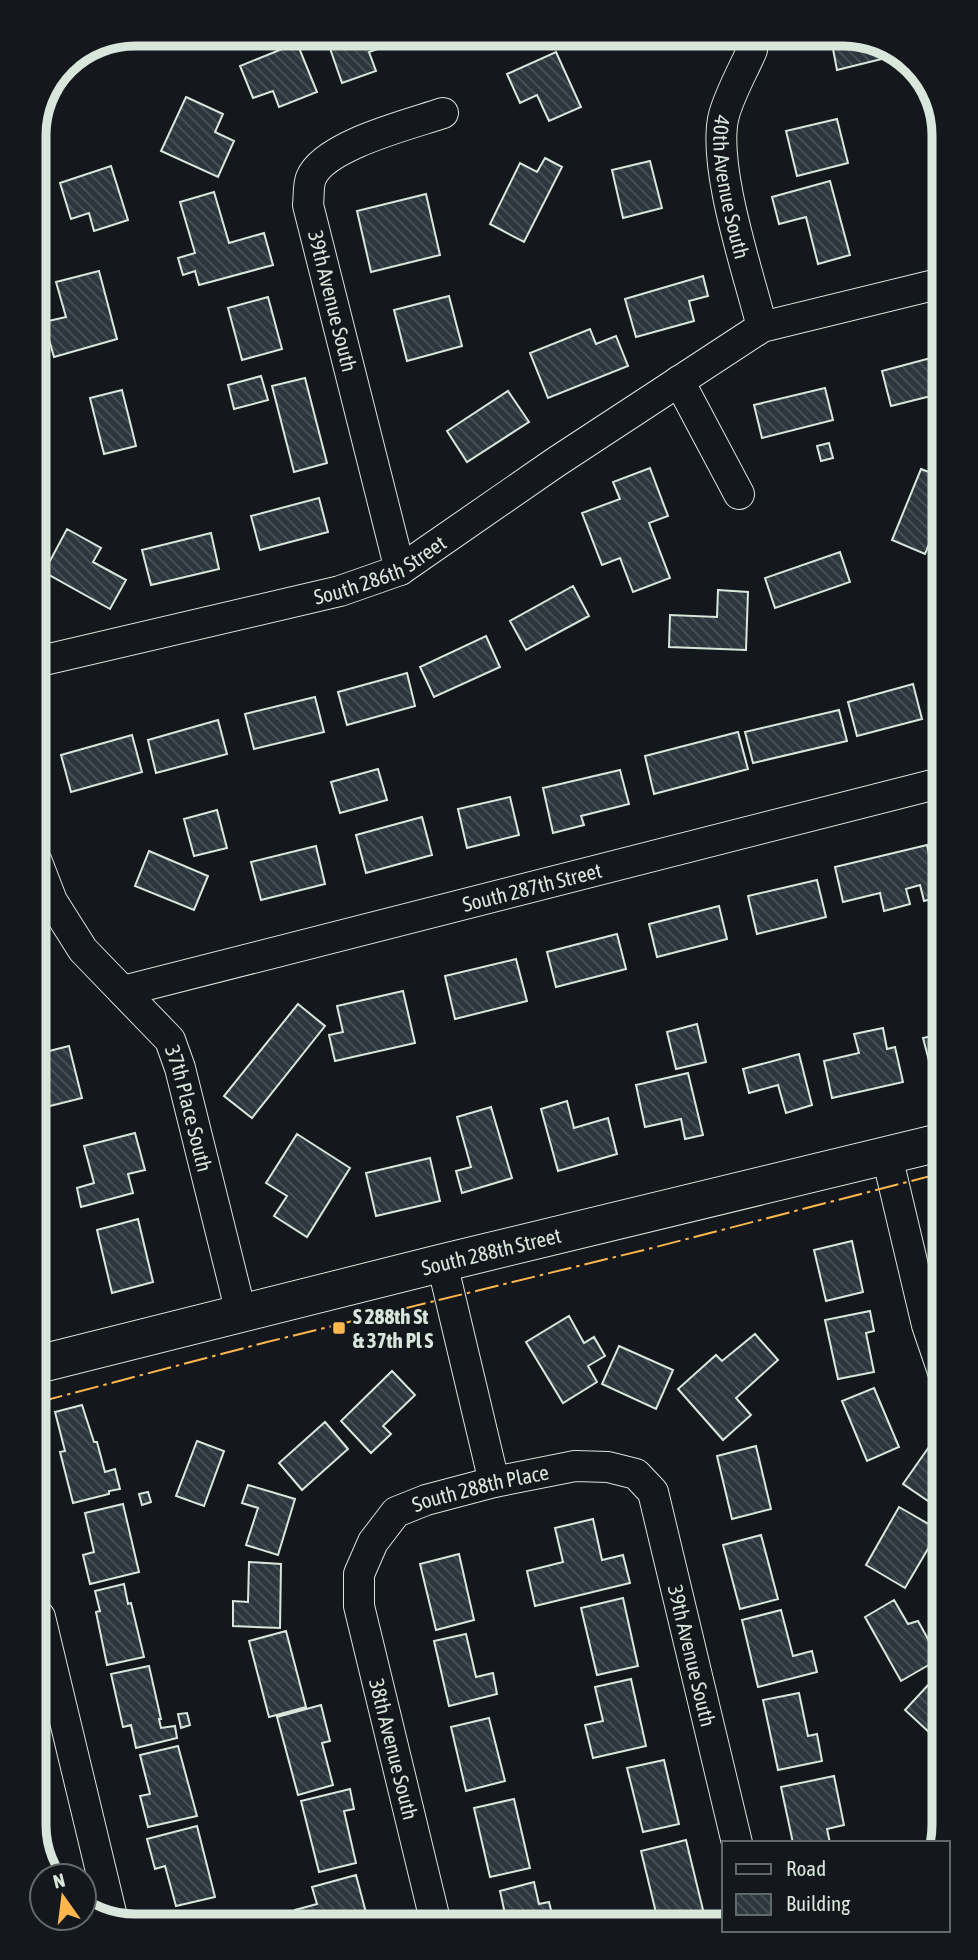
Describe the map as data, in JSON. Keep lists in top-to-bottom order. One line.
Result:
{"streets":{"main road":["South 288th Street"],"street":["40th Avenue South","39th Avenue South","South 286th Street","South 287th Street","37th Place South","South 288th Place","38th Avenue South"]},"crossings":[["40th Avenue South","South 286th Street"],["39th Avenue South","South 286th Street"],["39th Avenue South","South 288th Place"],["South 287th Street","37th Place South"],["37th Place South","South 288th Street"],["South 288th Place","38th Avenue South"]],"places":{"transit":["S 288th St & 37th Pl S"]},"legend":["Road","Building"],"north":"top"}
